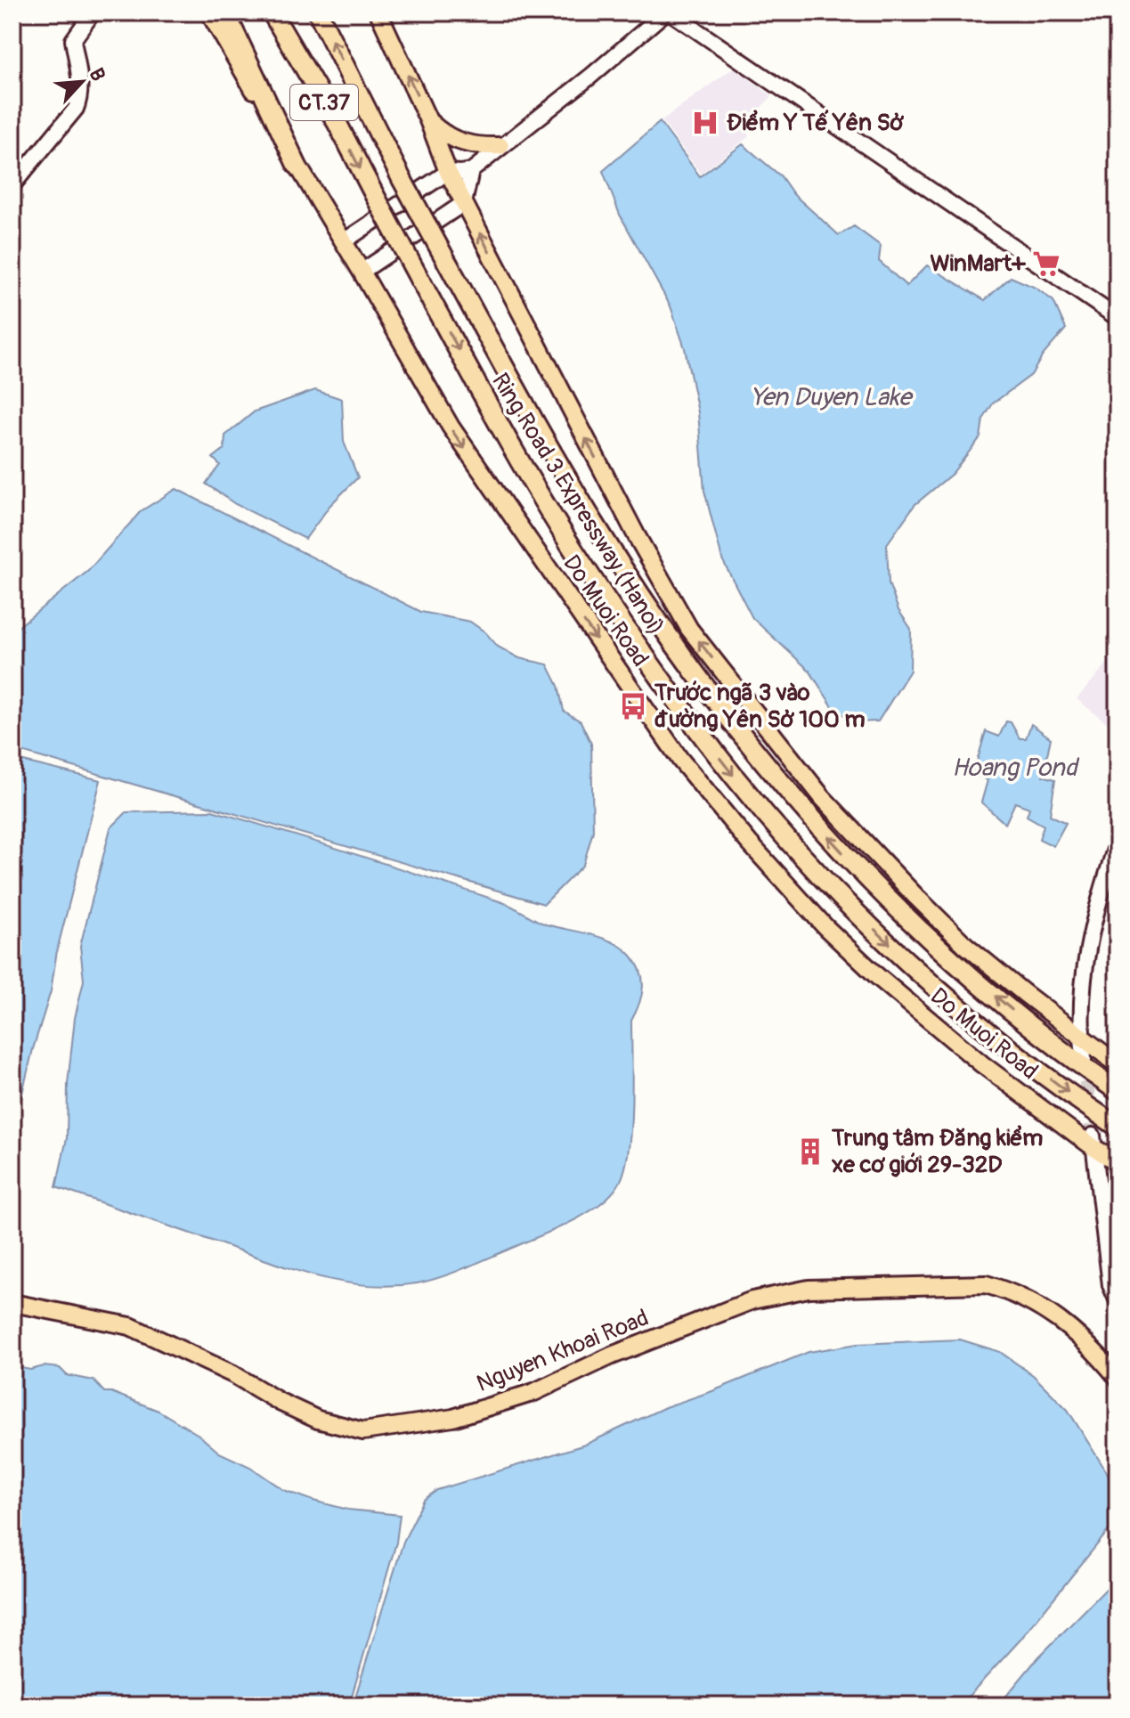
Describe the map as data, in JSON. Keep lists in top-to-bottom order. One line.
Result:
{"streets":{"highway":["CT.37","Ring Road 3 Expressway (Hanoi)"],"main road":["Do Muoi Road","Nguyen Khoai Road"]},"water":["Yen Duyen Lake","Hoang Pond"],"places":{"hospital":["Điểm Y Tế Yên Sở"],"supermarket":["WinMart+"],"bus stop":["Trước ngã 3 vào đường Yên Sở 100 m"],"building":["Trung tâm Đăng kiểm xe cơ giới 29-32D"]},"north":"top right"}
